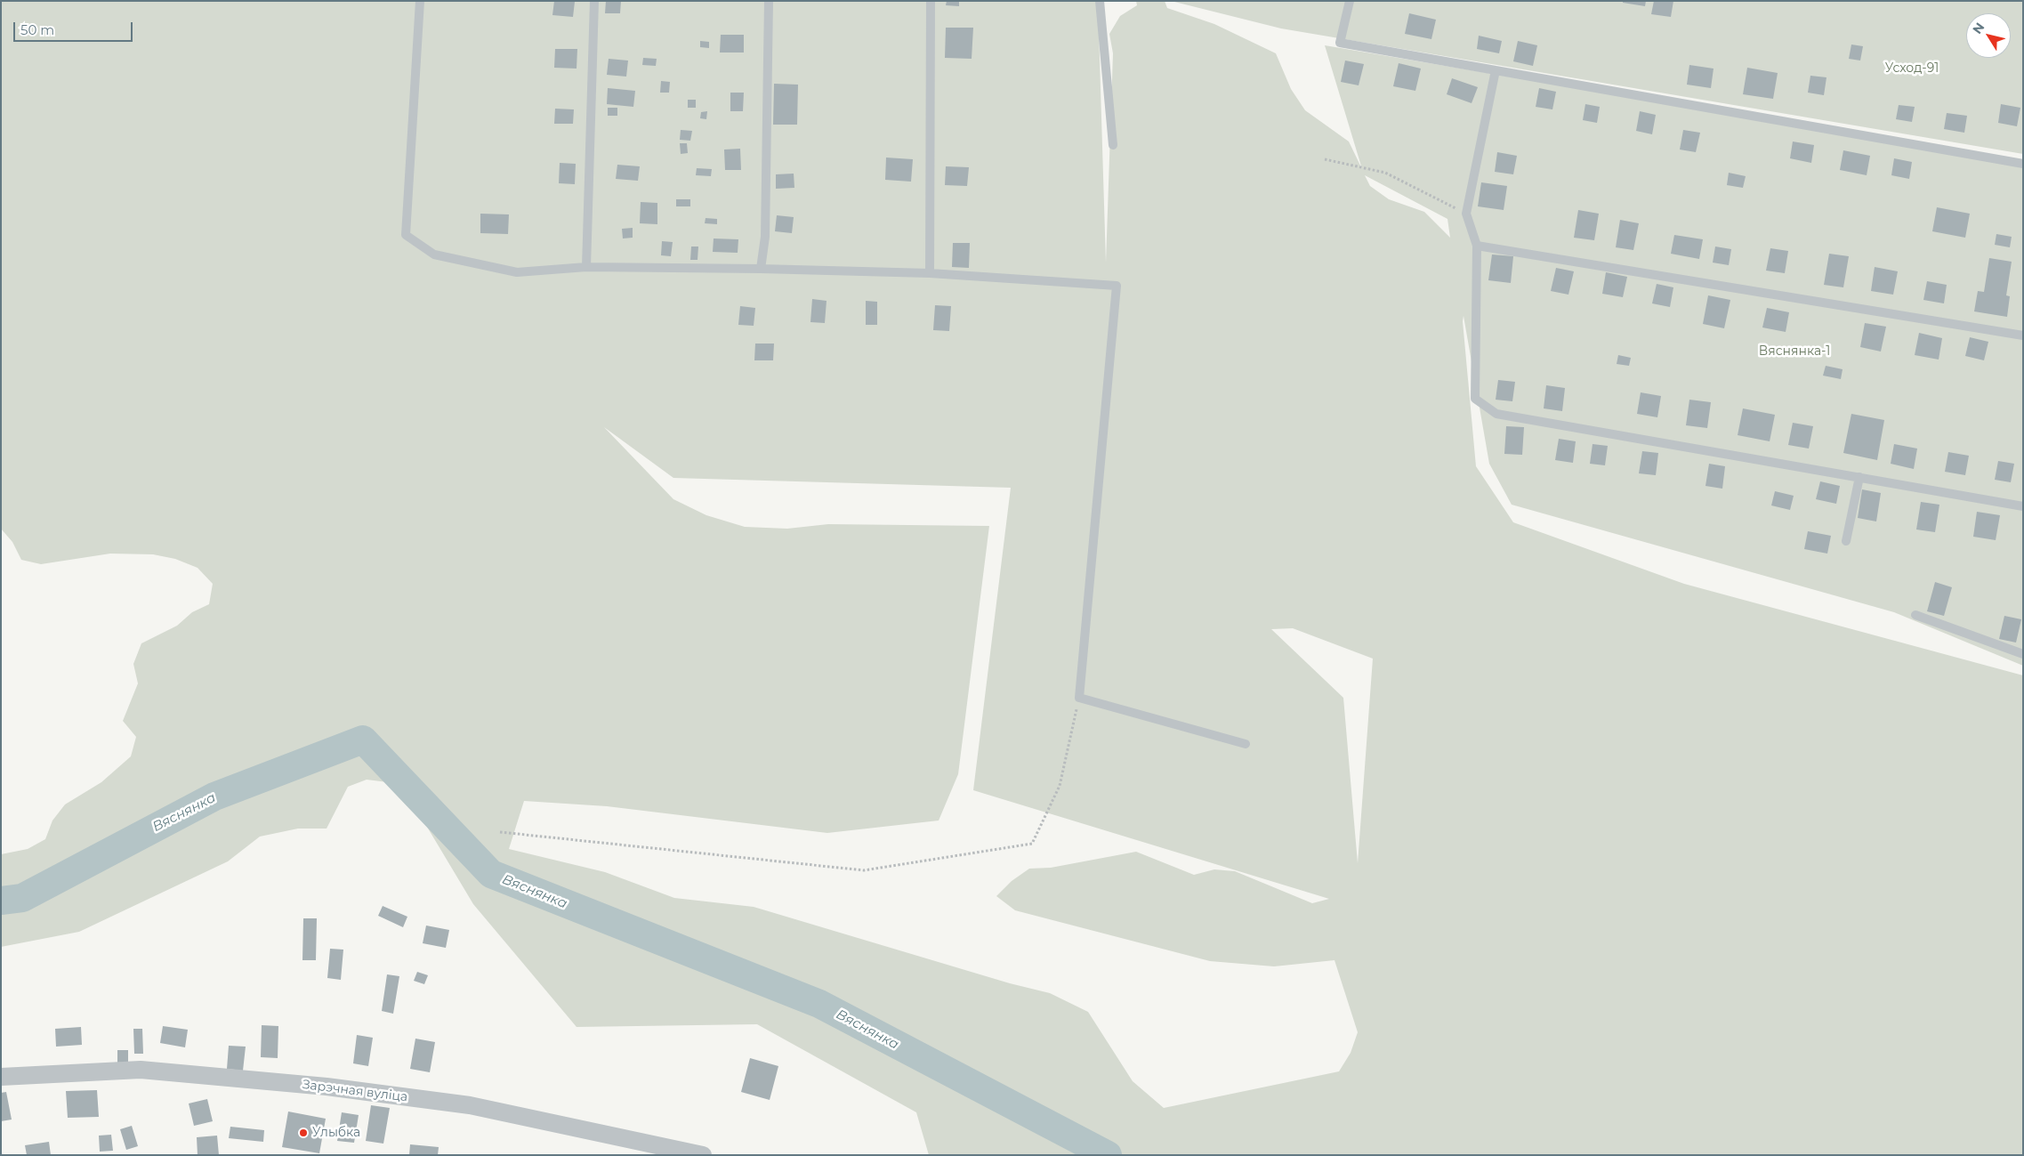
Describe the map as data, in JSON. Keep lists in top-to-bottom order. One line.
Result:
{"streets":{"street":["Зарэчная вуліца"]},"water":["Вяснянка"],"parks":["Усход-91","Вяснянка-1"],"places":["Улыбка"],"scale_bar":"50 m","north":"top left"}
